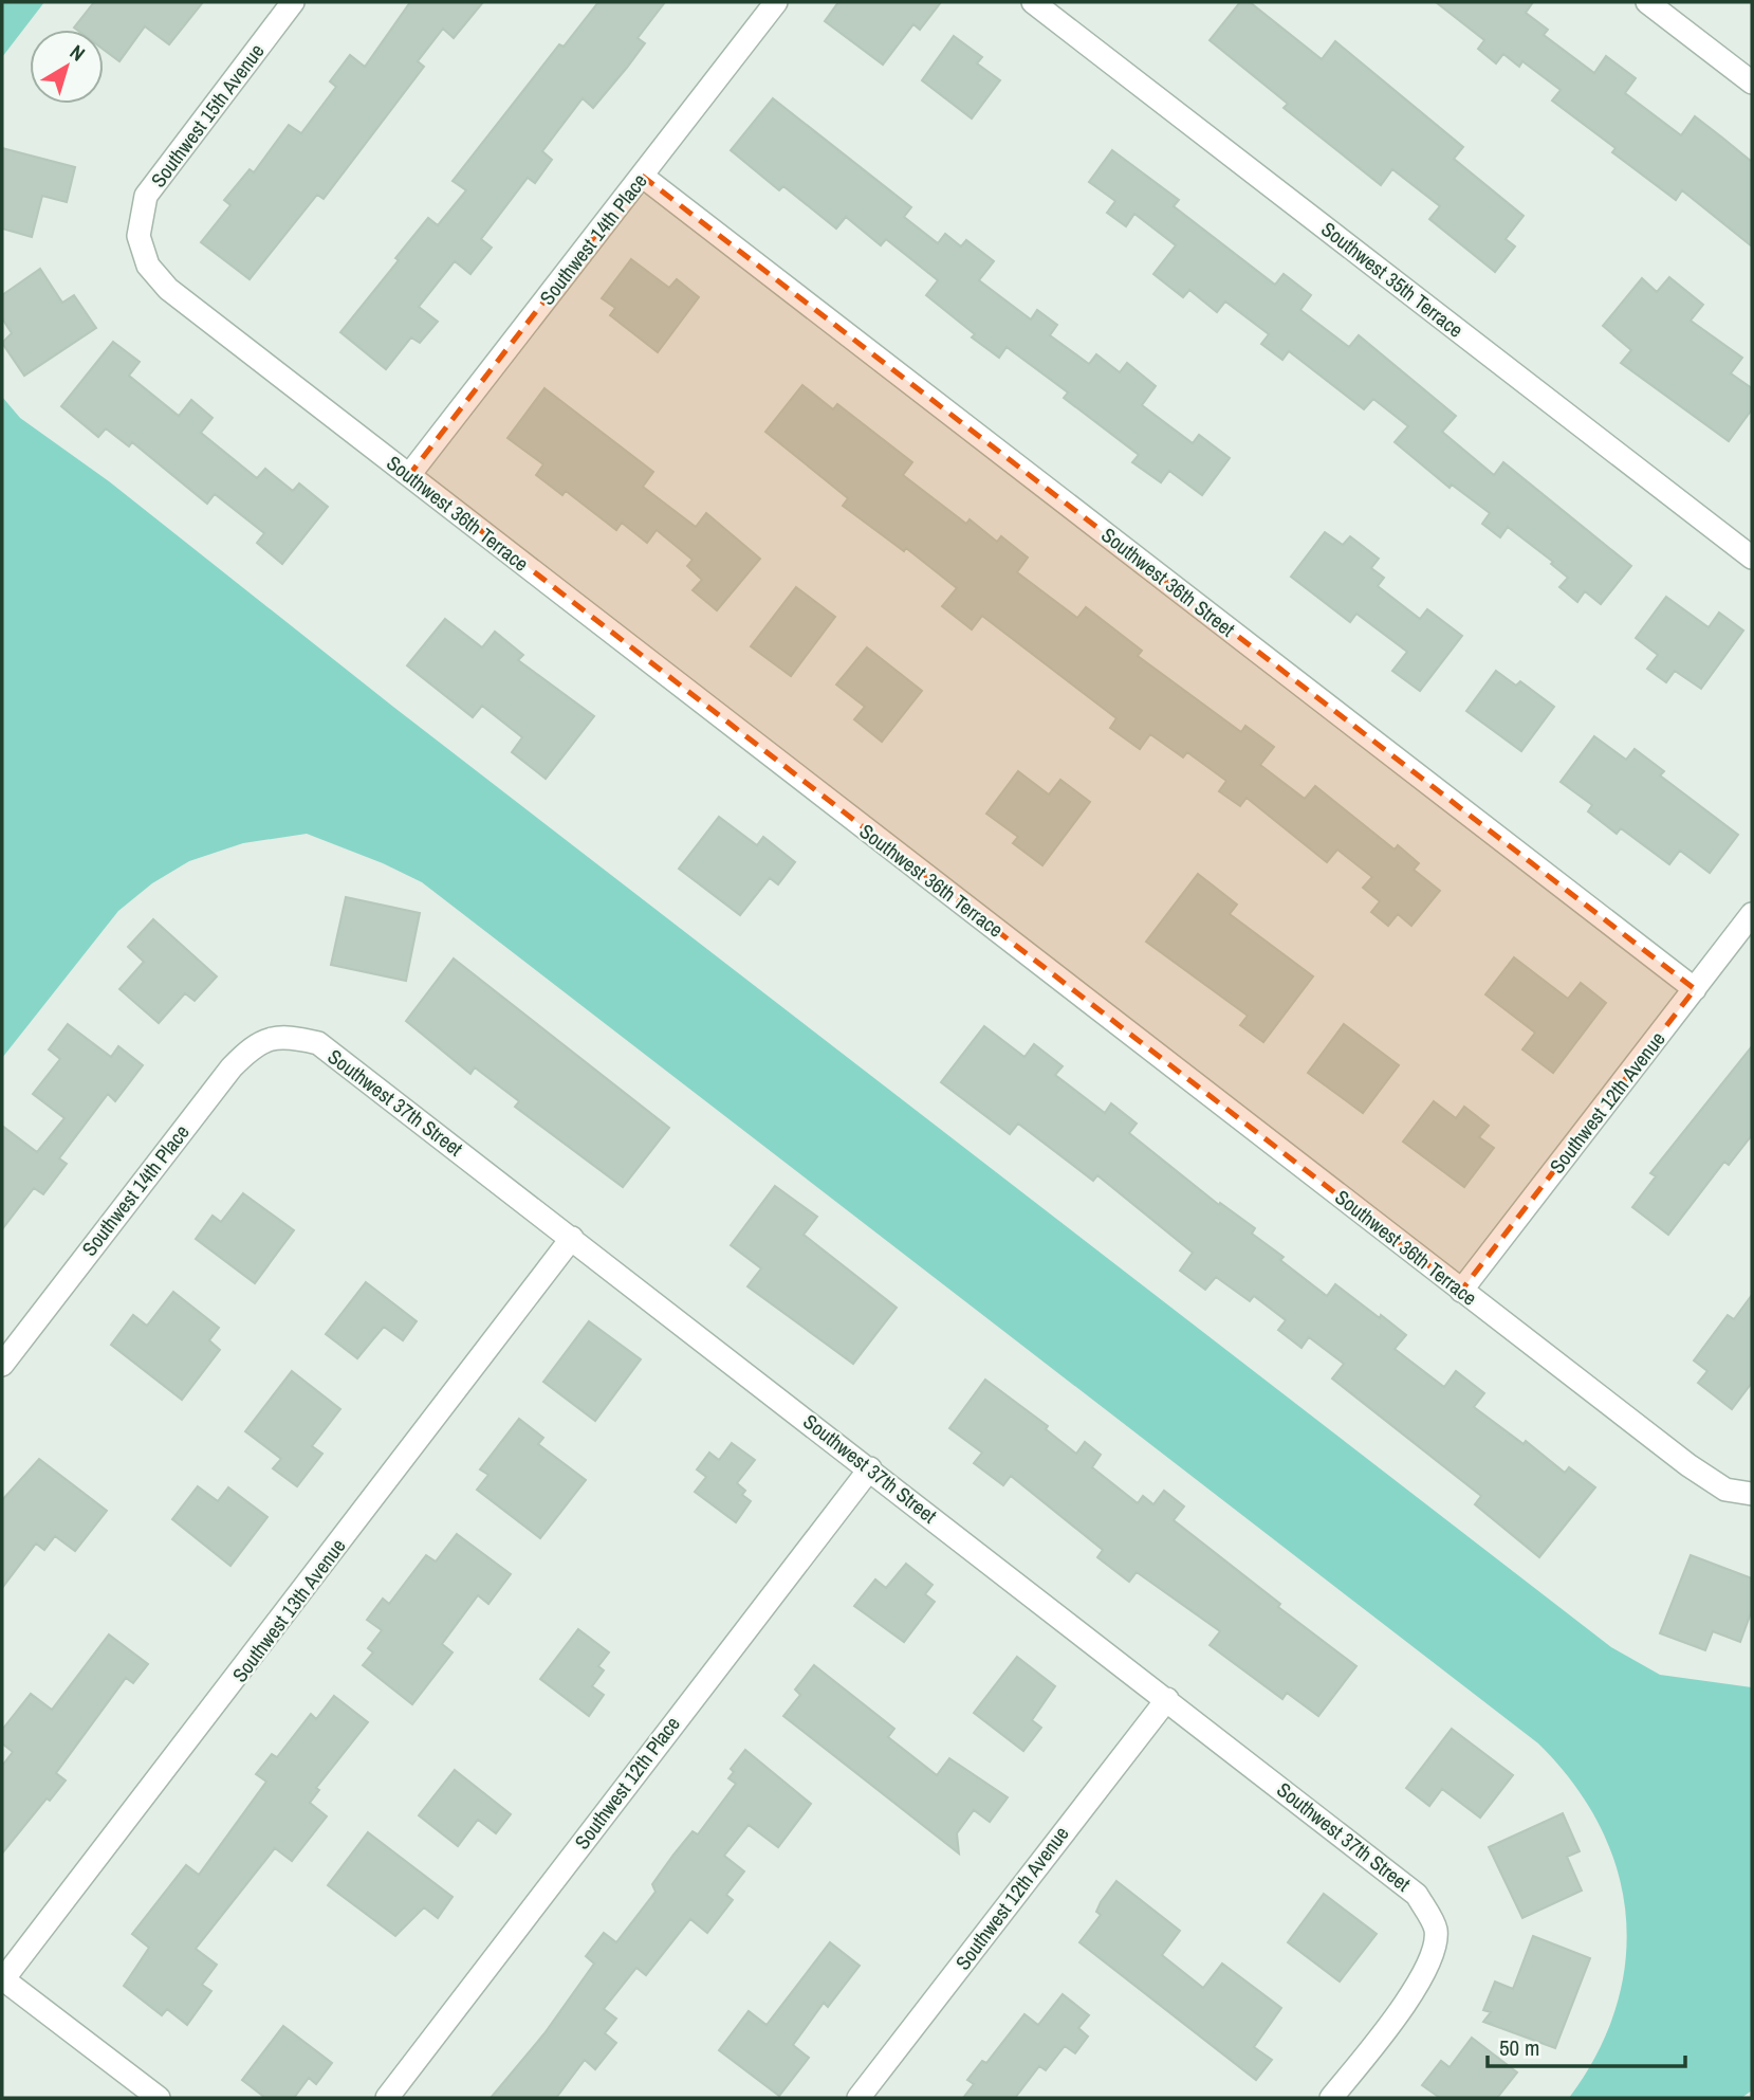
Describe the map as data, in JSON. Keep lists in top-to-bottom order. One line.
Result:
{"streets":{"street":["Southwest 15th Avenue","Southwest 14th Place","Southwest 35th Terrace","Southwest 36th Terrace","Southwest 36th Street","Southwest 37th Street","Southwest 12th Avenue","Southwest 13th Avenue","Southwest 12th Place"]},"crossings":[["Southwest 15th Avenue","Southwest 36th Terrace"],["Southwest 14th Place","Southwest 36th Terrace"],["Southwest 14th Place","Southwest 36th Street"],["Southwest 14th Place","Southwest 37th Street"],["Southwest 36th Terrace","Southwest 12th Avenue"],["Southwest 36th Street","Southwest 12th Avenue"],["Southwest 37th Street","Southwest 12th Avenue"],["Southwest 37th Street","Southwest 13th Avenue"],["Southwest 37th Street","Southwest 12th Place"]],"scale_bar":"50 m","north":"top right"}
